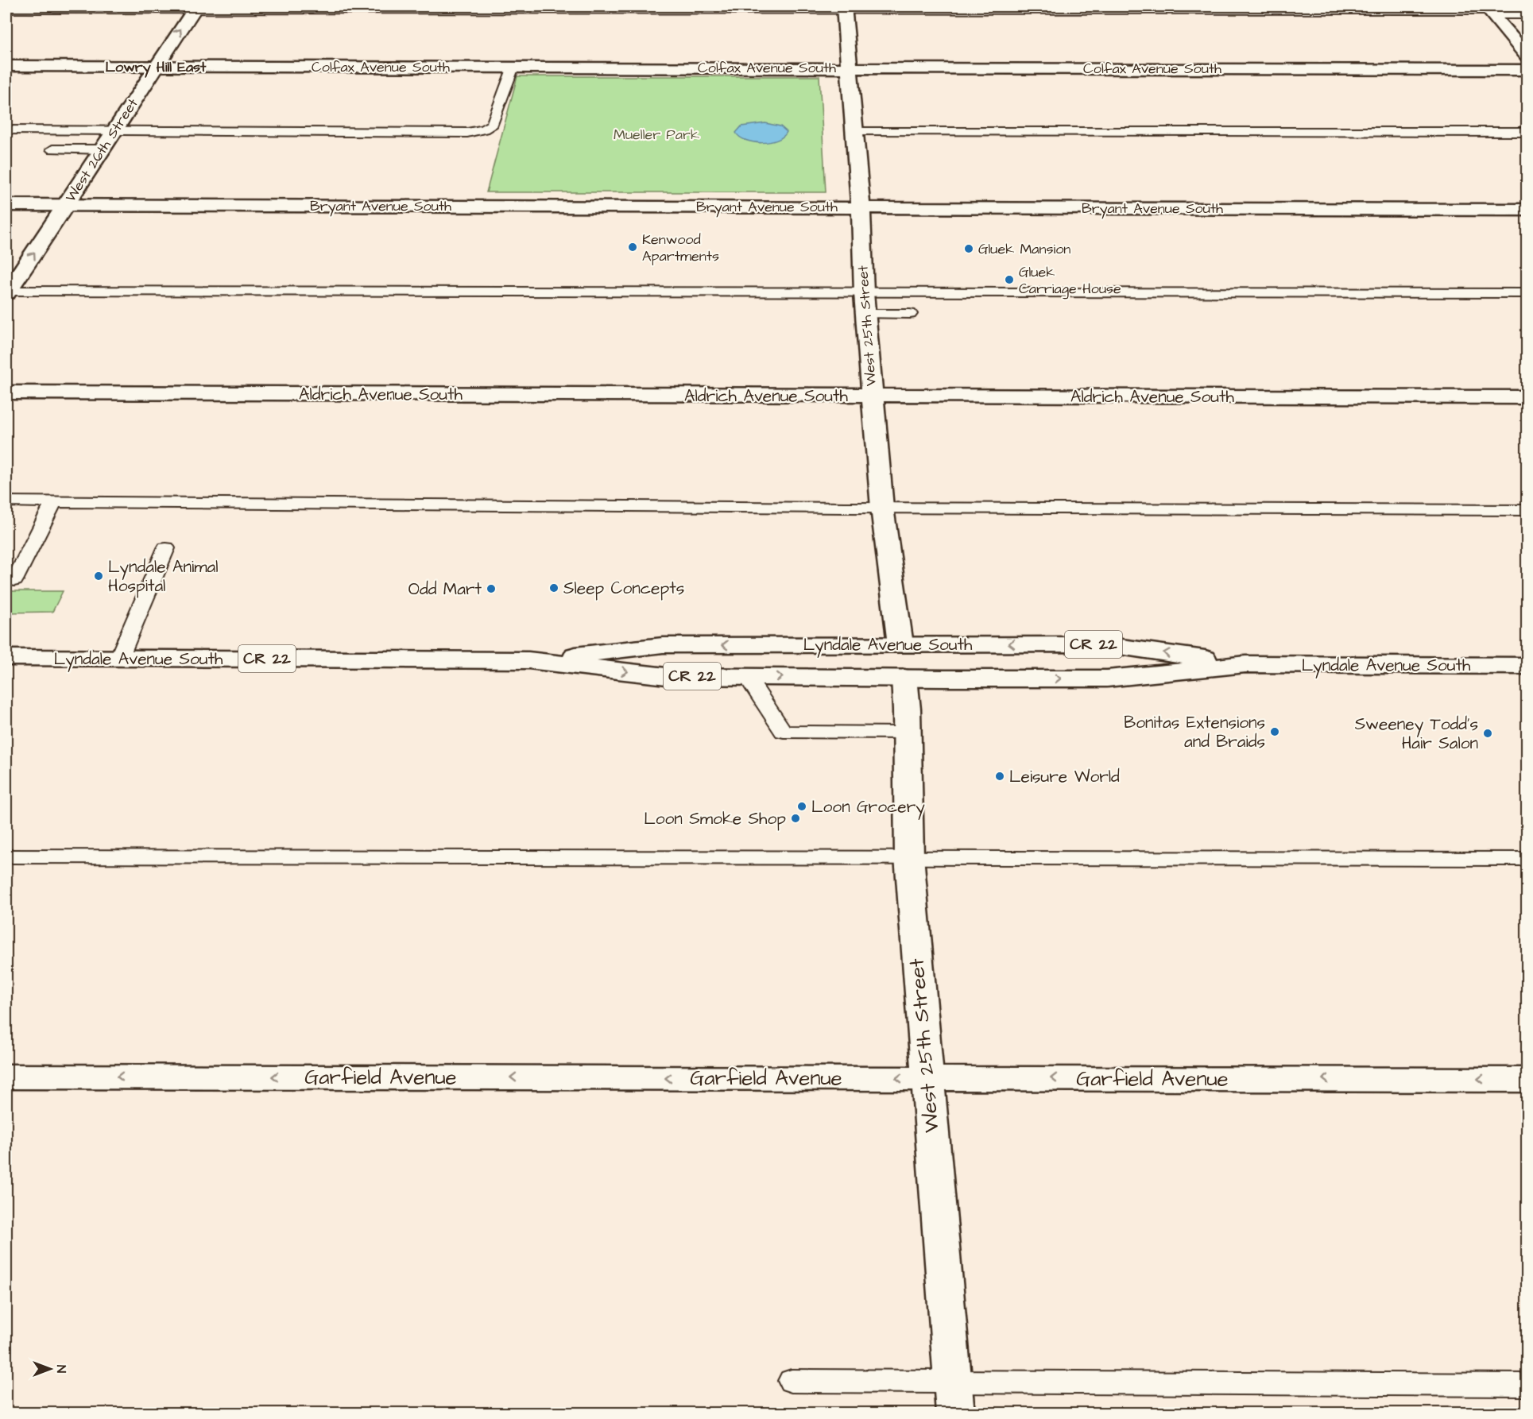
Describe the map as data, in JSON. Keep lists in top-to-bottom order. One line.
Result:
{"streets":{"street":["Colfax Avenue South","West 26th Street","Bryant Avenue South","West 25th Street","Aldrich Avenue South","Lyndale Avenue South","CR 22","Garfield Avenue"]},"crossings":[["Colfax Avenue South","West 26th Street"],["Colfax Avenue South","West 25th Street"],["West 26th Street","Bryant Avenue South"],["Bryant Avenue South","West 25th Street"],["West 25th Street","Aldrich Avenue South"],["West 25th Street","Lyndale Avenue South"],["West 25th Street","Garfield Avenue"]],"one_way":["West 26th Street","Garfield Avenue"],"districts":["Lowry Hill East"],"parks":["Mueller Park"],"places":["Kenwood Apartments","Gluek Mansion","Gluek Carriage House","Lyndale Animal Hospital","Sleep Concepts","Odd Mart","Bonitas Extensions and Braids","Sweeney Todd's Hair Salon","Leisure World","Loon Grocery","Loon Smoke Shop"],"north":"right"}
